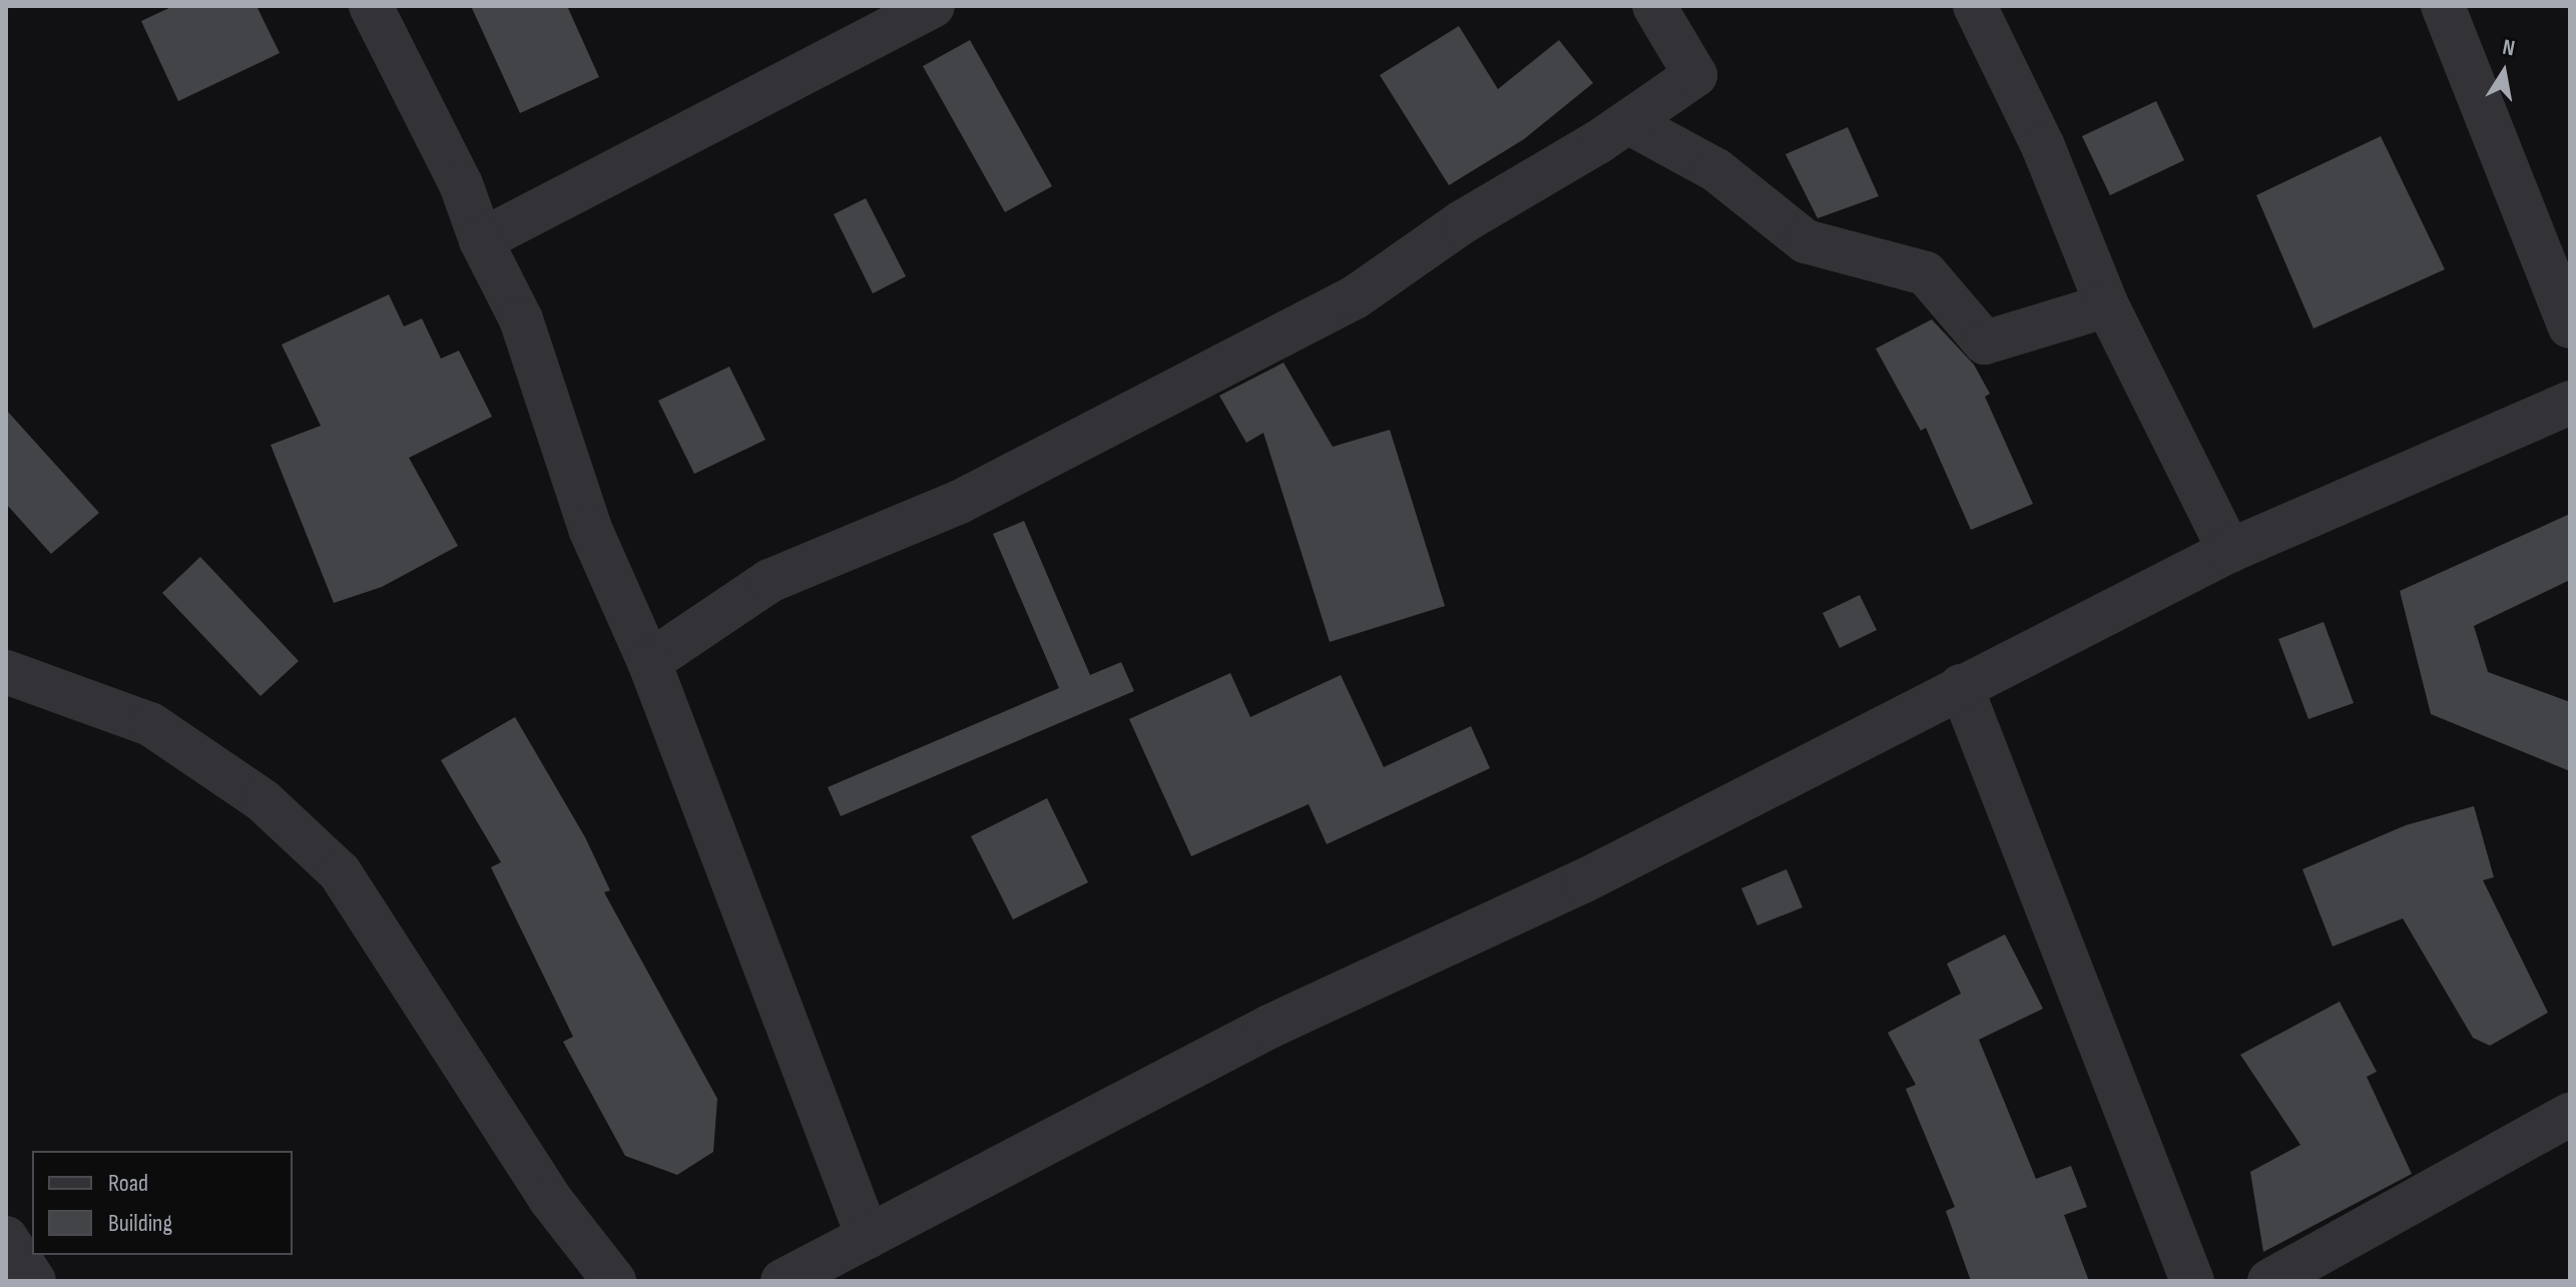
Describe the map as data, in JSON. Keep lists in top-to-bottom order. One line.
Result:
{"legend":["Road","Building"],"north":"top"}
